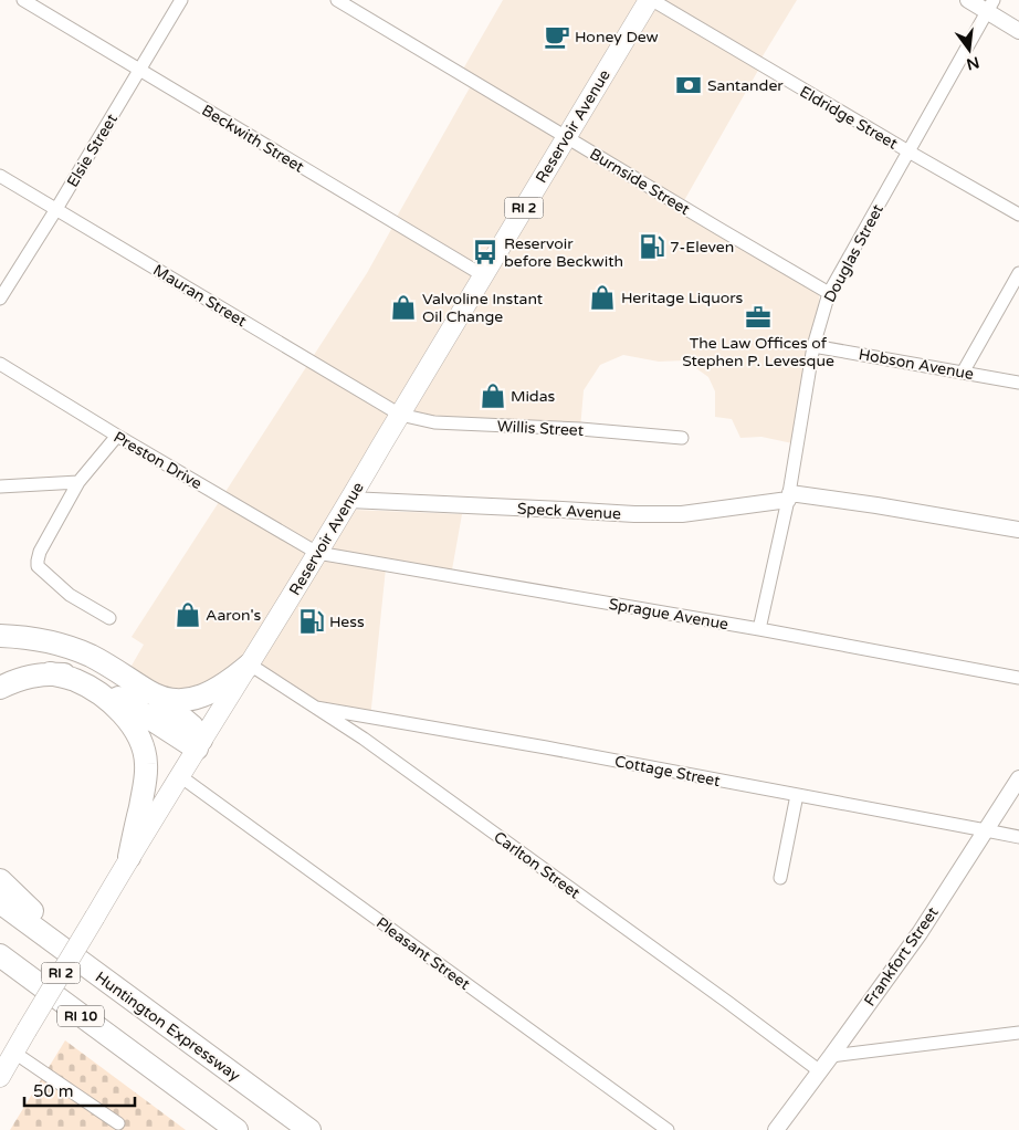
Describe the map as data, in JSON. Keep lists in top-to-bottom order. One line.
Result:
{"streets":{"highway":["RI 10","Huntington Expressway"],"main road":["Reservoir Avenue","RI 2"],"street":["Eldridge Street","Beckwith Street","Elsie Street","Burnside Street","Douglas Street","Mauran Street","Hobson Avenue","Willis Street","Preston Drive","Speck Avenue","Sprague Avenue","Cottage Street","Carlton Street","Pleasant Street","Frankfort Street"]},"crossings":[["Eldridge Street","Reservoir Avenue"],["Eldridge Street","Douglas Street"],["Reservoir Avenue","Beckwith Street"],["Reservoir Avenue","Burnside Street"],["Reservoir Avenue","Mauran Street"],["Reservoir Avenue","Willis Street"],["Reservoir Avenue","Preston Drive"],["Reservoir Avenue","Speck Avenue"],["Reservoir Avenue","Sprague Avenue"],["Reservoir Avenue","Carlton Street"],["Reservoir Avenue","Pleasant Street"],["Beckwith Street","Elsie Street"],["Elsie Street","Mauran Street"],["Burnside Street","Douglas Street"],["Douglas Street","Hobson Avenue"],["Douglas Street","Speck Avenue"],["Douglas Street","Sprague Avenue"],["Mauran Street","Willis Street"],["Preston Drive","Sprague Avenue"],["Cottage Street","Carlton Street"],["Cottage Street","Frankfort Street"],["Carlton Street","Frankfort Street"]],"places":{"cafe":["Honey Dew"],"bank":["Santander"],"fuel station":["7-Eleven","Hess"],"bus stop":["Reservoir before Beckwith"],"shop":["Heritage Liquors","Valvoline Instant Oil Change","Midas","Aaron's"],"office":["The Law Offices of Stephen P. Levesque"]},"scale_bar":"50 m","north":"bottom"}
